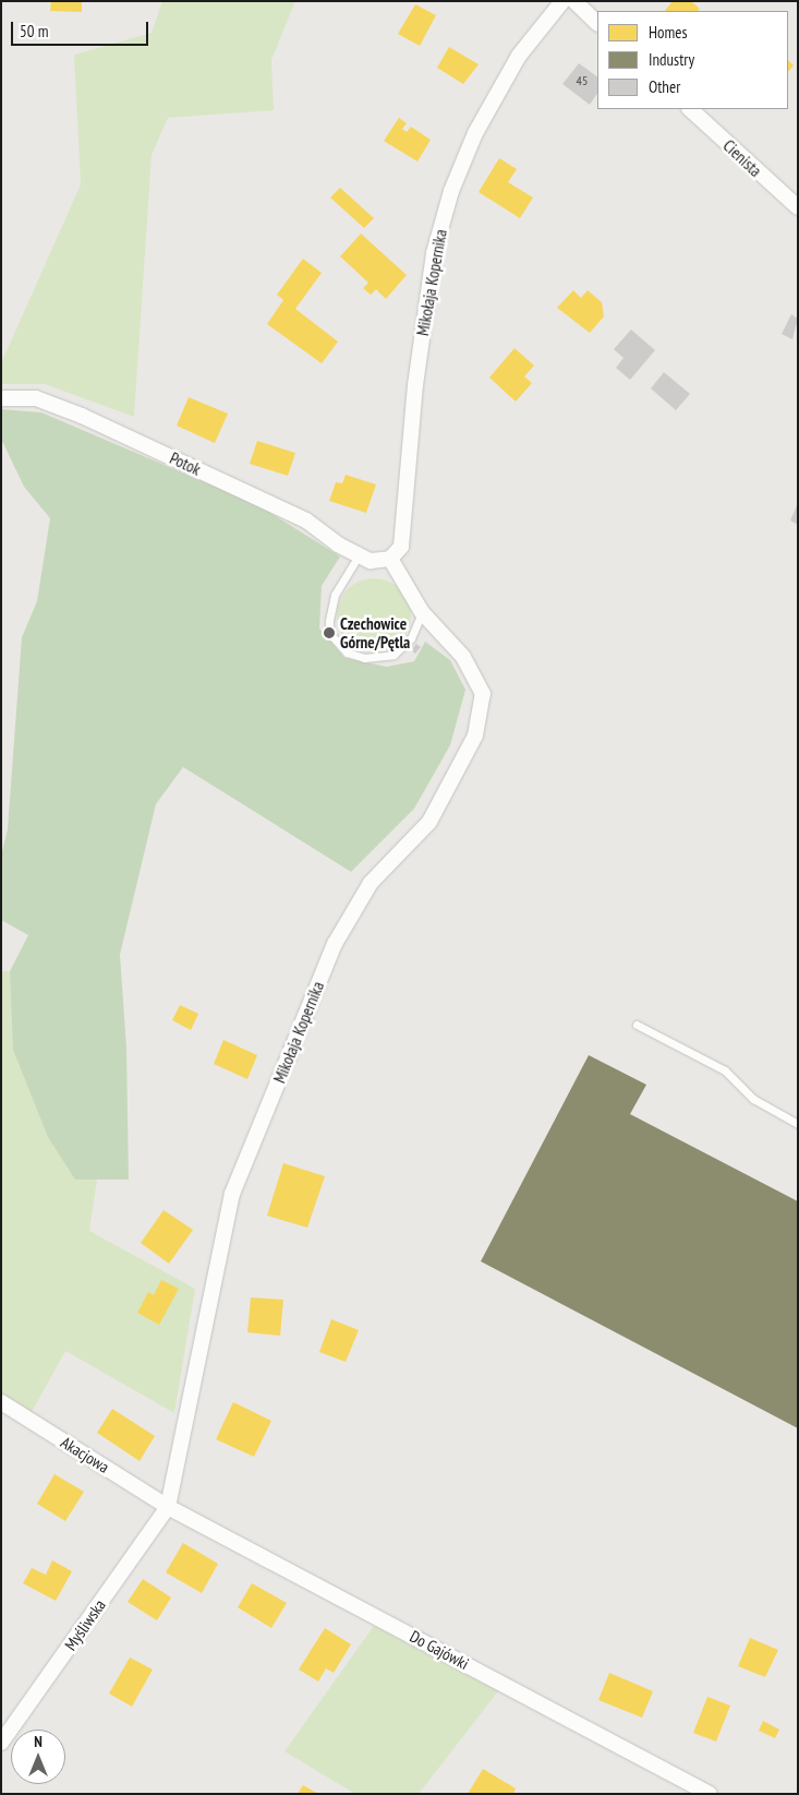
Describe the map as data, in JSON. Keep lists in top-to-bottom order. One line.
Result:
{"streets":{"street":["Cienista","Mikołaja Kopernika","Potok","Akacjowa","Myśliwska","Do Gajówki"]},"crossings":[["Mikołaja Kopernika","Potok"],["Mikołaja Kopernika","Akacjowa"],["Mikołaja Kopernika","Myśliwska"],["Mikołaja Kopernika","Do Gajówki"],["Akacjowa","Myśliwska"],["Akacjowa","Do Gajówki"],["Myśliwska","Do Gajówki"]],"places":["Czechowice Górne/Pętla"],"house_numbers":["45"],"legend":["Homes","Industry","Other"],"scale_bar":"50 m","north":"top"}
